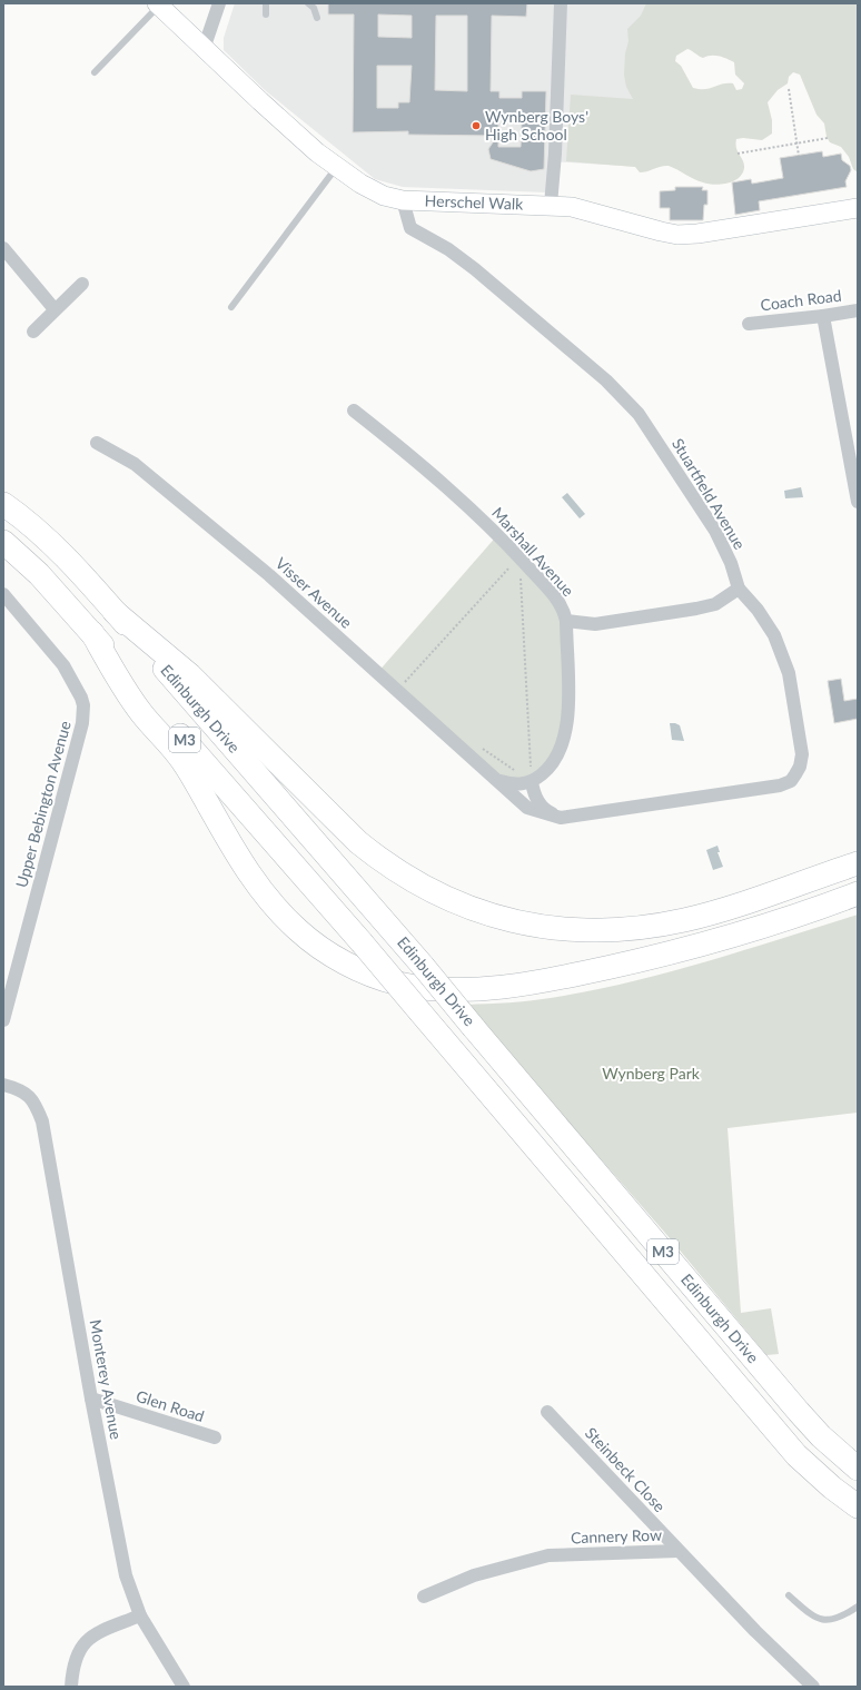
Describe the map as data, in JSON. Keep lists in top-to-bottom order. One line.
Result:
{"streets":{"highway":["Edinburgh Drive","M3"],"main road":["Herschel Walk"],"street":["Coach Road","Stuartfield Avenue","Marshall Avenue","Visser Avenue","Upper Bebington Avenue","Monterey Avenue","Glen Road","Steinbeck Close","Cannery Row"]},"crossings":[["Herschel Walk","Stuartfield Avenue"],["Stuartfield Avenue","Marshall Avenue"],["Stuartfield Avenue","Visser Avenue"],["Monterey Avenue","Glen Road"],["Steinbeck Close","Cannery Row"]],"parks":["Wynberg Park"],"places":["Wynberg Boys' High School"]}
